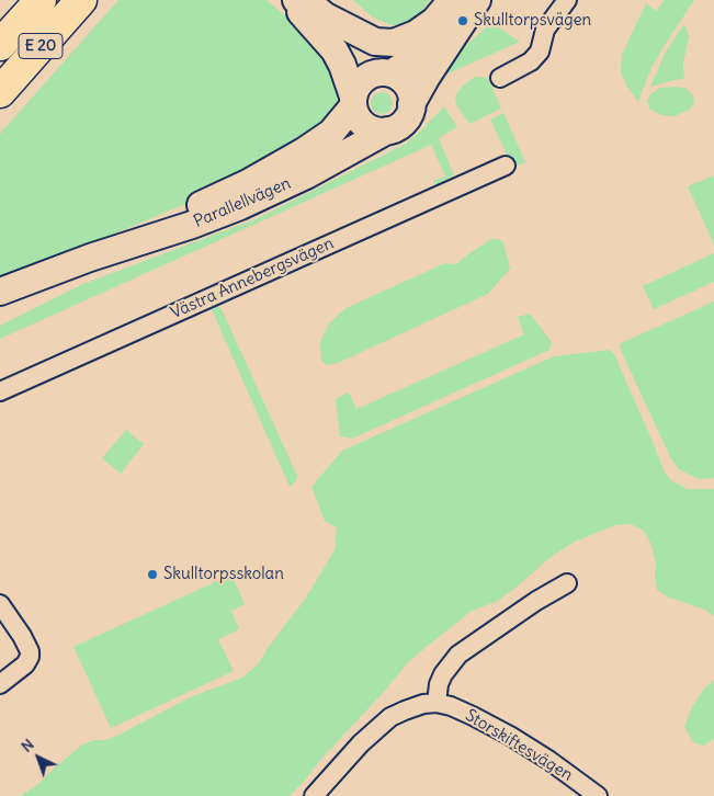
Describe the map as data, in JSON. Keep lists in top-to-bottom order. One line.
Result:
{"streets":{"highway":["E 20"],"street":["Parallellvägen","Västra Annebergsvägen","Storskiftesvägen"]},"places":["Skulltorpsvägen","Skulltorpsskolan"],"north":"top left"}
